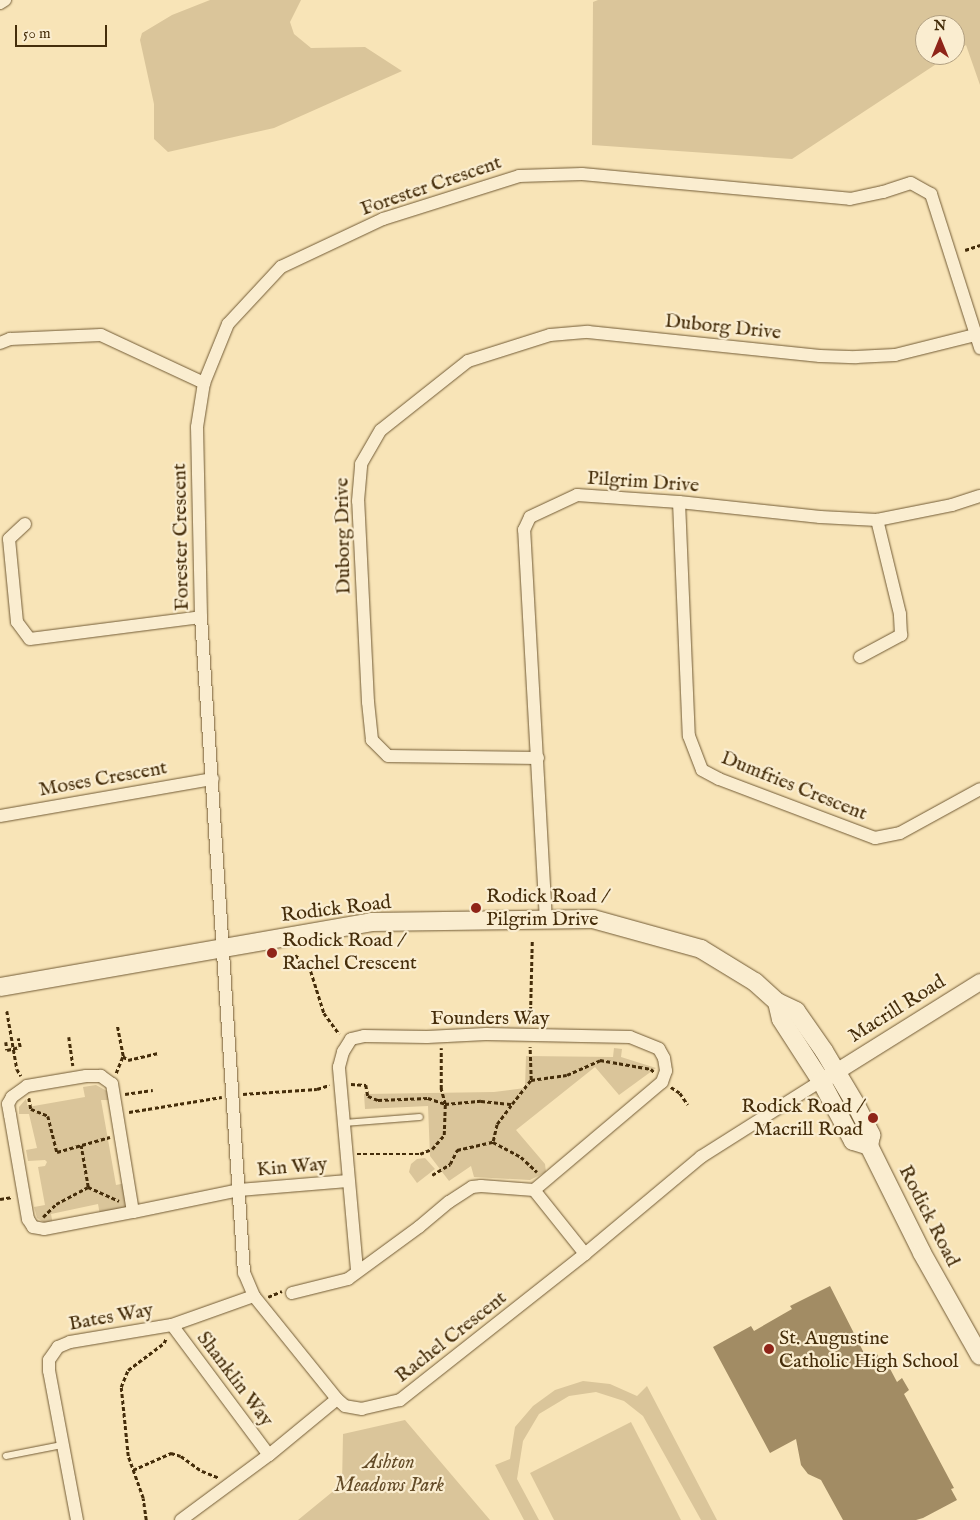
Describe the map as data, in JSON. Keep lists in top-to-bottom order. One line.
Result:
{"streets":{"main road":["Rodick Road"],"street":["Forester Crescent","Duborg Drive","Pilgrim Drive","Moses Crescent","Dumfries Crescent","Macrill Road","Founders Way","Kin Way","Bates Way","Rachel Crescent","Shanklin Way"]},"crossings":[["Forester Crescent","Duborg Drive"],["Forester Crescent","Moses Crescent"],["Forester Crescent","Rodick Road"],["Forester Crescent","Rachel Crescent"],["Duborg Drive","Pilgrim Drive"],["Pilgrim Drive","Dumfries Crescent"],["Pilgrim Drive","Rodick Road"],["Rodick Road","Macrill Road"],["Rodick Road","Rachel Crescent"],["Macrill Road","Rachel Crescent"],["Kin Way","Rachel Crescent"],["Bates Way","Rachel Crescent"],["Bates Way","Shanklin Way"]],"parks":["Ashton Meadows Park"],"places":["Rodick Road / Pilgrim Drive","Rodick Road / Rachel Crescent","Rodick Road / Macrill Road","St. Augustine Catholic High School"],"scale_bar":"50 m","north":"top"}
